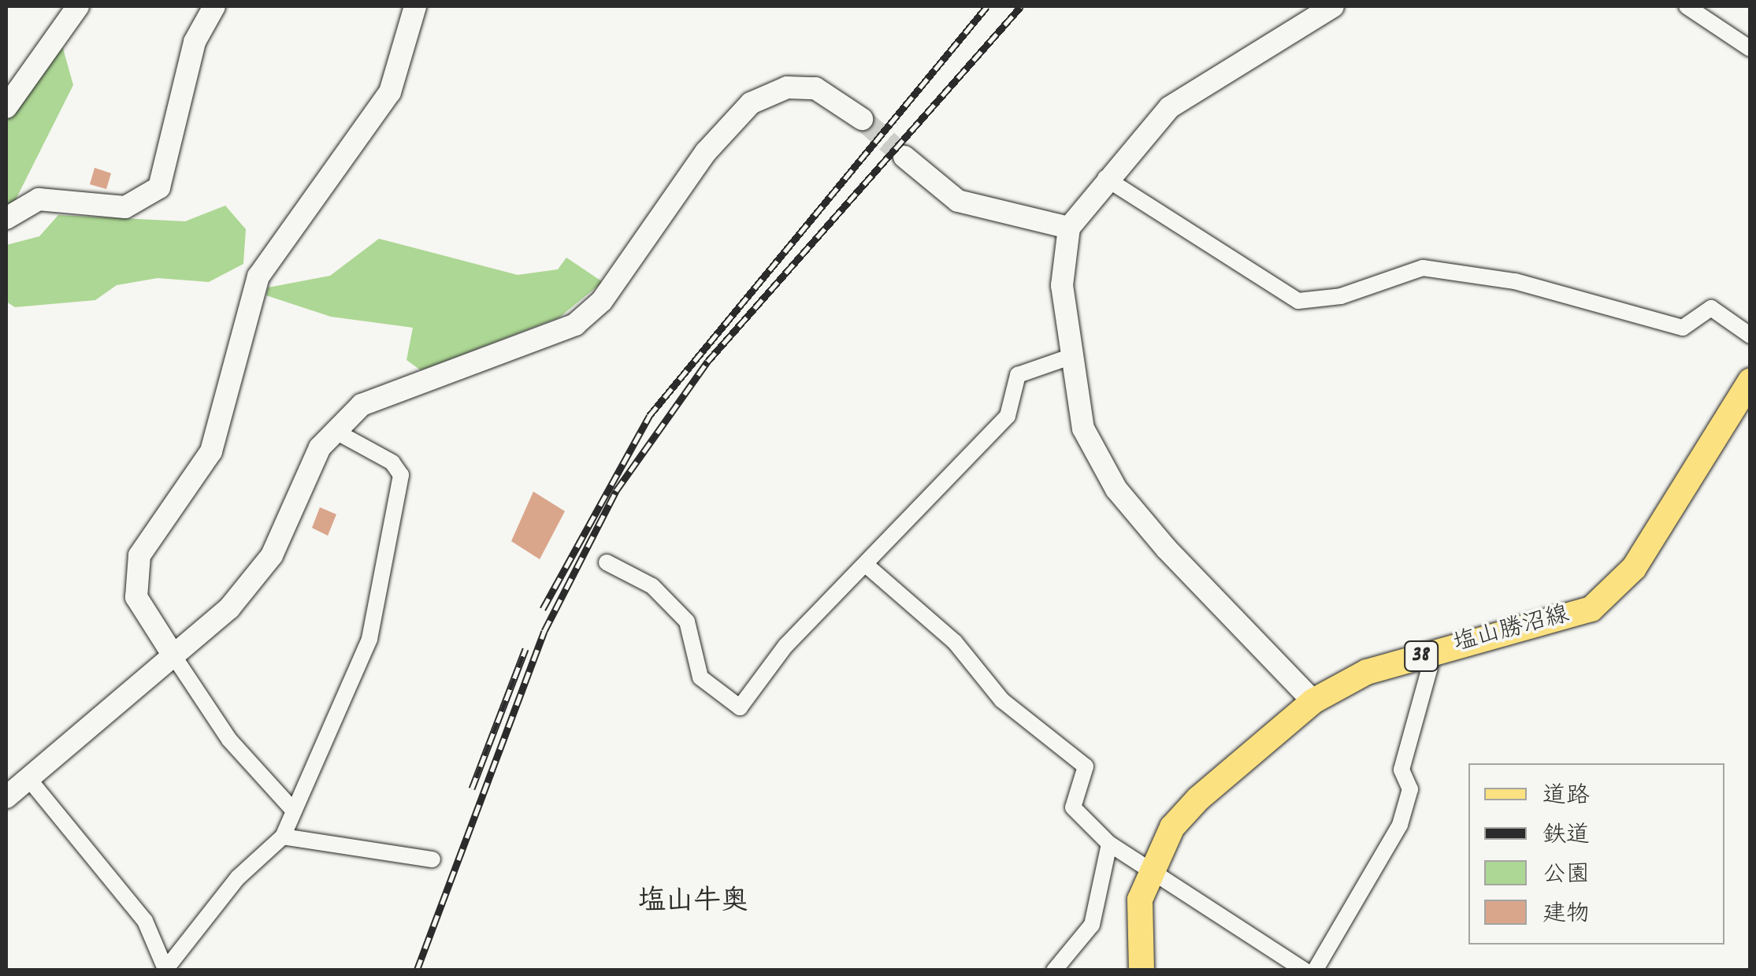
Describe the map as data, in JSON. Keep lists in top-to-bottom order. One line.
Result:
{"streets":{"main road":["塩山勝沼線","38"]},"districts":["塩山牛奥"],"legend":["道路","鉄道","公園","建物"]}
